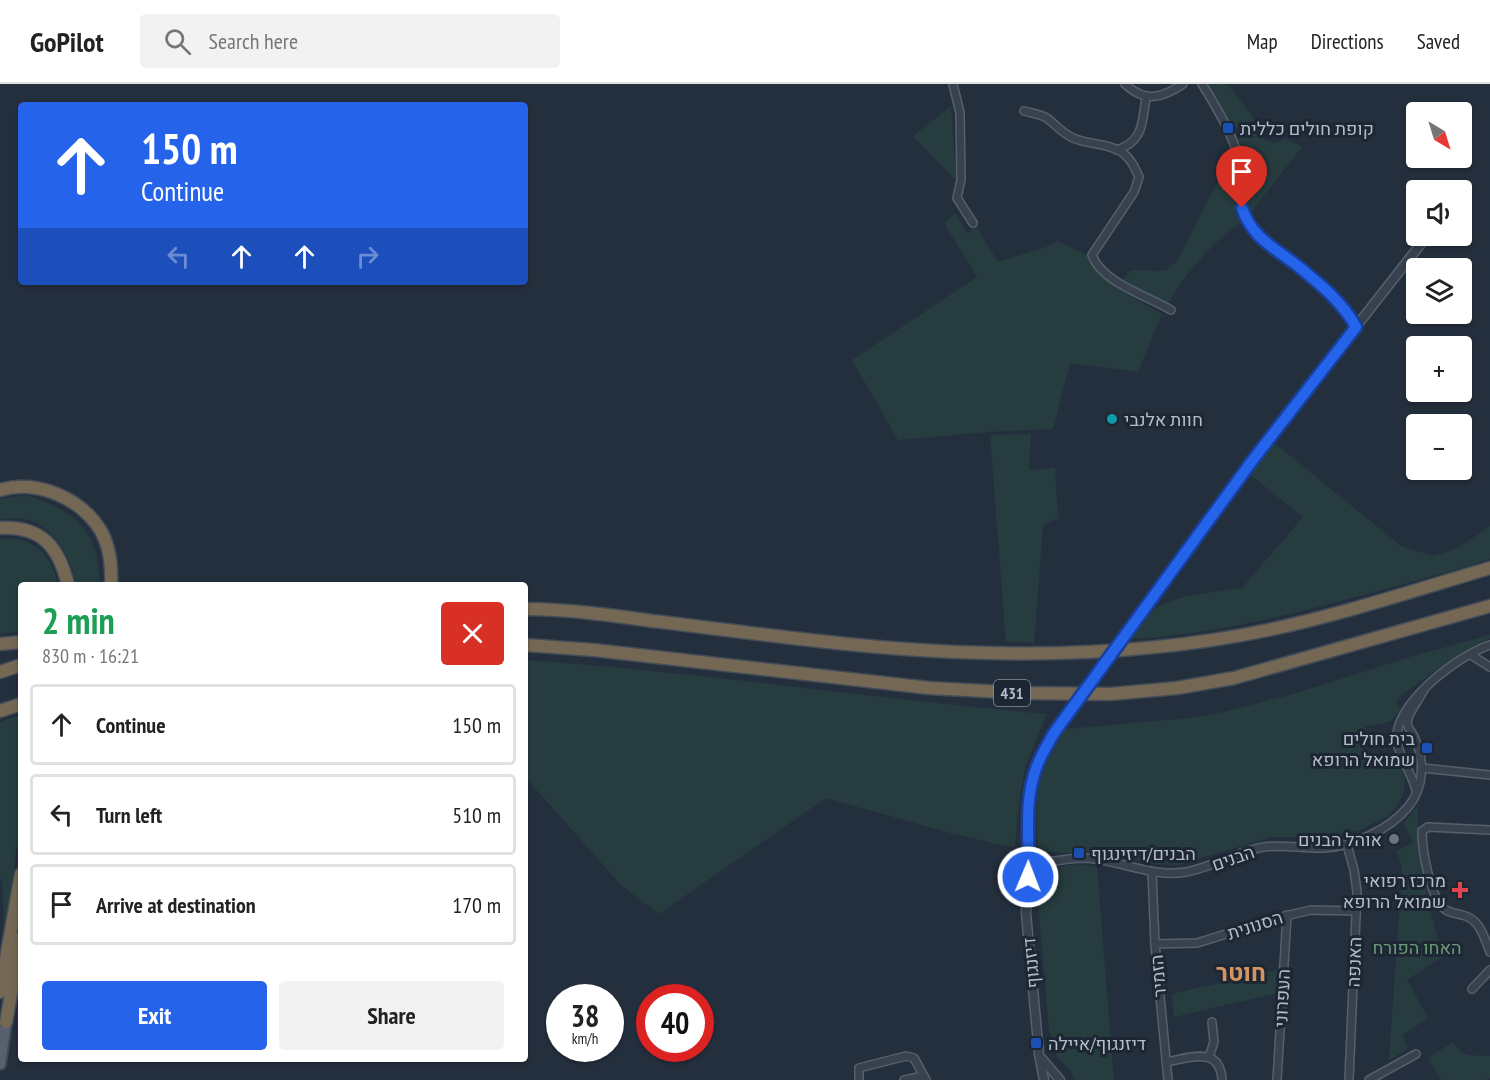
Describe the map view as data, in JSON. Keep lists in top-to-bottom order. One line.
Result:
{"streets":{"highway":["431"],"street":["הבנים","הסנונית","האנפה","דיזנגוף","הזמיר","העפרוני"]},"crossings":[["הבנים","האנפה"],["הבנים","דיזנגוף"],["הבנים","הזמיר"],["הסנונית","האנפה"],["הסנונית","הזמיר"],["הסנונית","העפרוני"]],"districts":["חוטר"],"parks":["האחו הפורח"],"places":{"transit":["קופת חולים כללית","בית חולים שמואל הרופא","הבנים/דיזינגוף","דיזנגוף/איילה"],"other":["חוות אלנבי","אוהל הבנים"],"health":["מרכז רפואי שמואל הרופא"]},"north":"bottom right","page":{"header":"GoPilot","search":"Search here","nav":["Map","Directions","Saved"],"map_buttons":["+","−"],"turn":["150 m","Continue"],"heading":["2 min","830 m · 16:21"],"list":[{"name":"Continue","value":"150 m"},{"name":"Turn left","value":"510 m"},{"name":"Arrive at destination","value":"170 m"}],"buttons":["Exit","Share"],"speed":"38 km/h","limit":"40"}}
